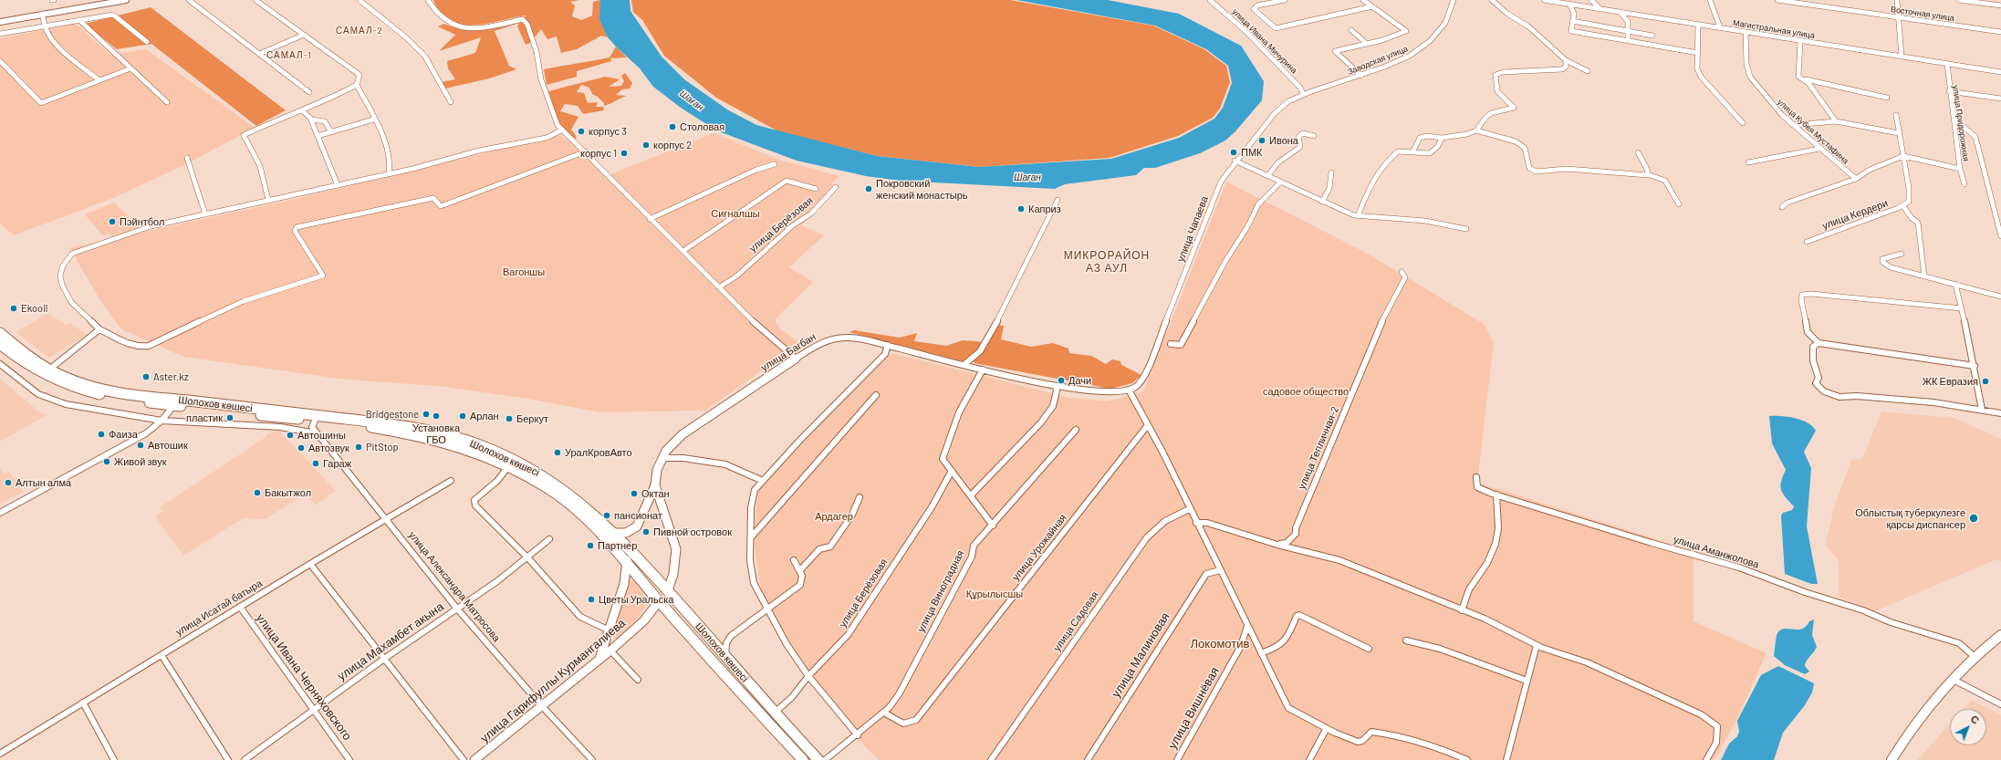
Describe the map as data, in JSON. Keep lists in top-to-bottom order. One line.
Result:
{"streets":{"highway":["Шолохов көшесі"],"street":["Восточная улица","Магистральная улица","улица Ивана Мичурина","Заводская улица","улица Придорожная","улица Кубея Мустафина","улица Кердери","улица Берёзовая","улица Чапаева","улица Багбан","улица Тепличная-2","улица Урожайная","улица Аманжолова","улица Александра Матросова","улица Виноградная","улица Исатай батыра","улица Садовая","улица Махамбет акына","улица Малиновая","улица Ивана Черняховского","улица Гарифуллы Курмангалиева","улица Вишнёвая"]},"crossings":[["Магистральная улица","улица Придорожная"],["Магистральная улица","улица Кубея Мустафина"],["улица Ивана Мичурина","Заводская улица"],["улица Ивана Мичурина","улица Чапаева"],["Заводская улица","улица Чапаева"],["улица Берёзовая","Шолохов көшесі"],["улица Чапаева","улица Багбан"],["улица Багбан","Шолохов көшесі"],["Шолохов көшесі","улица Гарифуллы Курмангалиева"],["улица Урожайная","улица Виноградная"],["улица Александра Матросова","улица Исатай батыра"],["улица Александра Матросова","улица Махамбет акына"],["улица Александра Матросова","улица Гарифуллы Курмангалиева"],["улица Исатай батыра","улица Ивана Черняховского"],["улица Махамбет акына","улица Ивана Черняховского"]],"districts":["САМАЛ-2","САМАЛ-1","МИКРОРАЙОН АЗ АУЛ"],"water":["Шаған"],"parks":["Сигналшы","Вагоншы","садовое общество","Ардагер","Құрылысшы","Локомотив"],"places":["Столовая","корпус 3","Ивона","корпус 2","ПМК","корпус 1","Покровский женский монастырь","Каприз","Пэйнтбол","Ekooil","Aster.kz","Дачи","ЖК Евразия","Bridgestone","Установка ГБО","Арлан","пластик","Беркут","Фаиза","Автошины","Автошик","PitStop","Автозвук","УралКровАвто","Живой звук","Гараж","Алтын алма","Бакытжол","Октан","пансионат","Облыстық туберкулезге қарсы диспансер","Пивной островок","Партнер","Цветы Уральска"],"north":"top right"}
